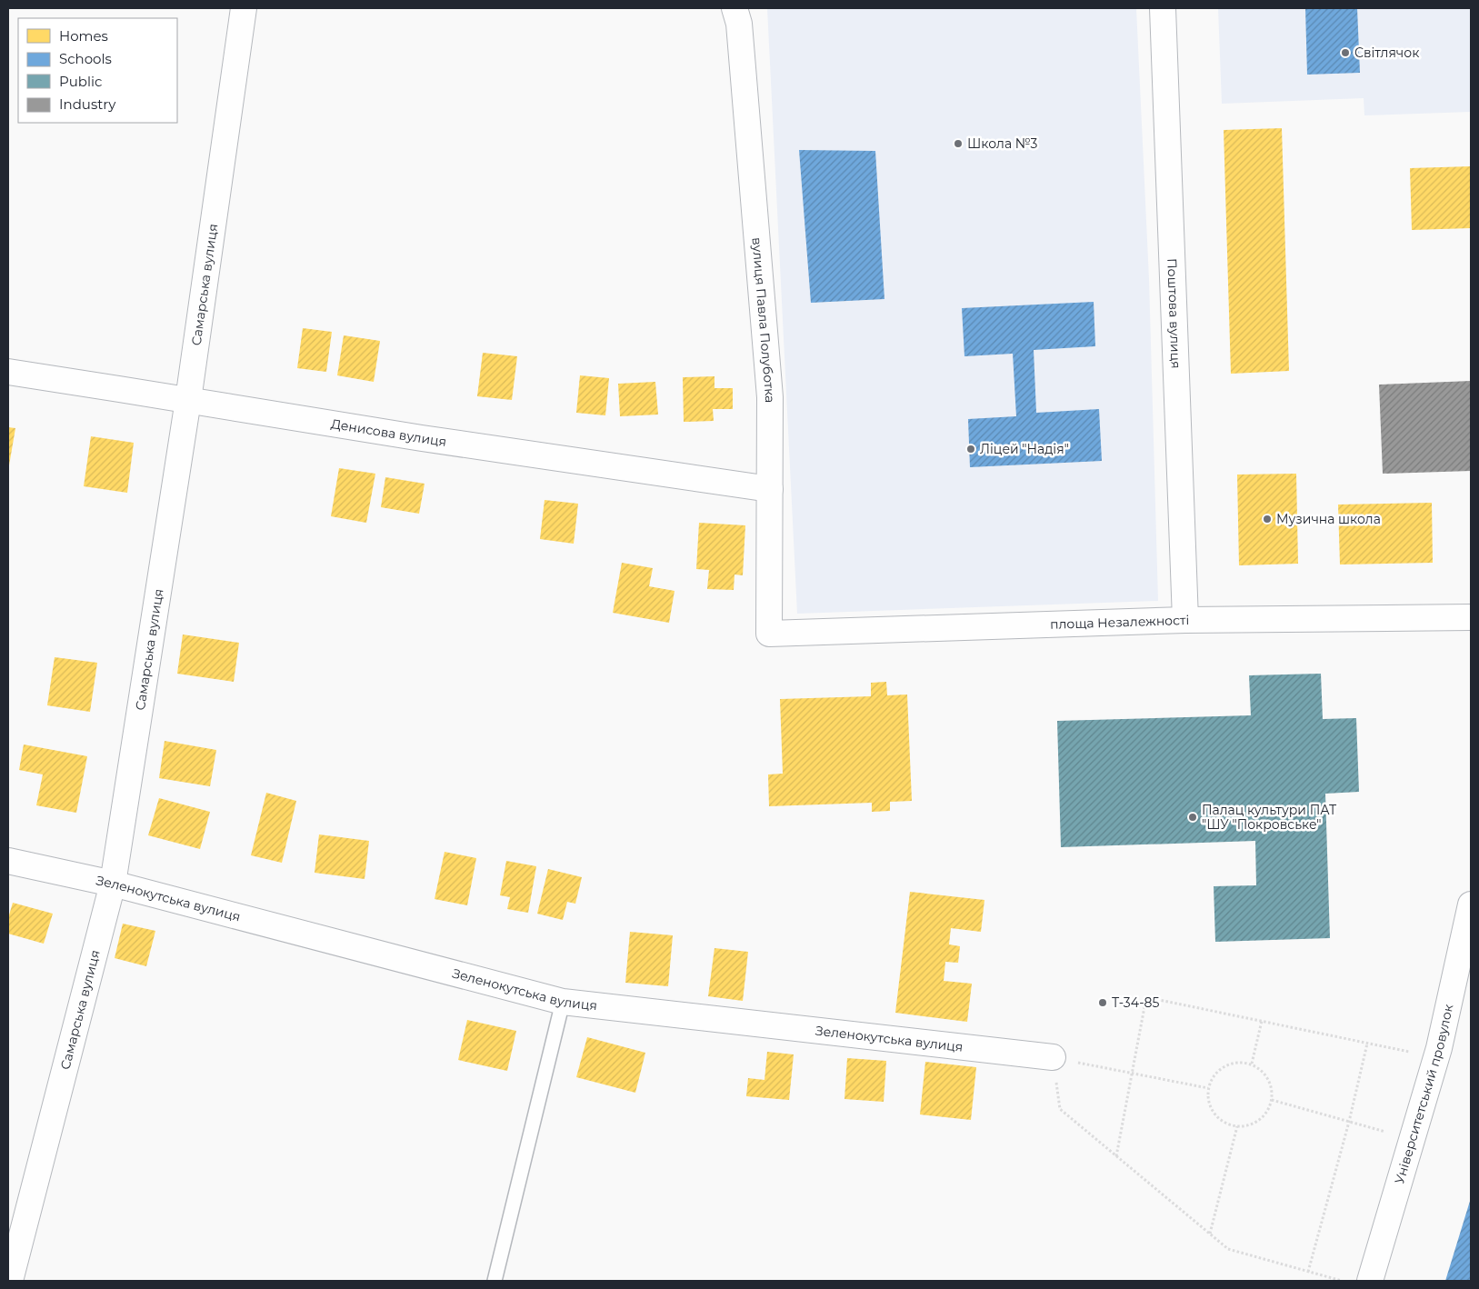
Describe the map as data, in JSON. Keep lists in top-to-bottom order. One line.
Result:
{"streets":{"street":["Самарська вулиця","Поштова вулиця","вулиця Павла Полуботка","Денисова вулиця","площа Незалежності","Зеленокутська вулиця","Університетський провулок"]},"crossings":[["Самарська вулиця","Денисова вулиця"],["Самарська вулиця","Зеленокутська вулиця"],["Поштова вулиця","площа Незалежності"],["вулиця Павла Полуботка","Денисова вулиця"],["вулиця Павла Полуботка","площа Незалежності"]],"places":["Світлячок","Школа №3","Ліцей \"Надія\"","Музична школа","Палац культури ПАТ \"ШУ \"Покровське\"","Т-34-85"],"legend":["Homes","Schools","Public","Industry"]}
